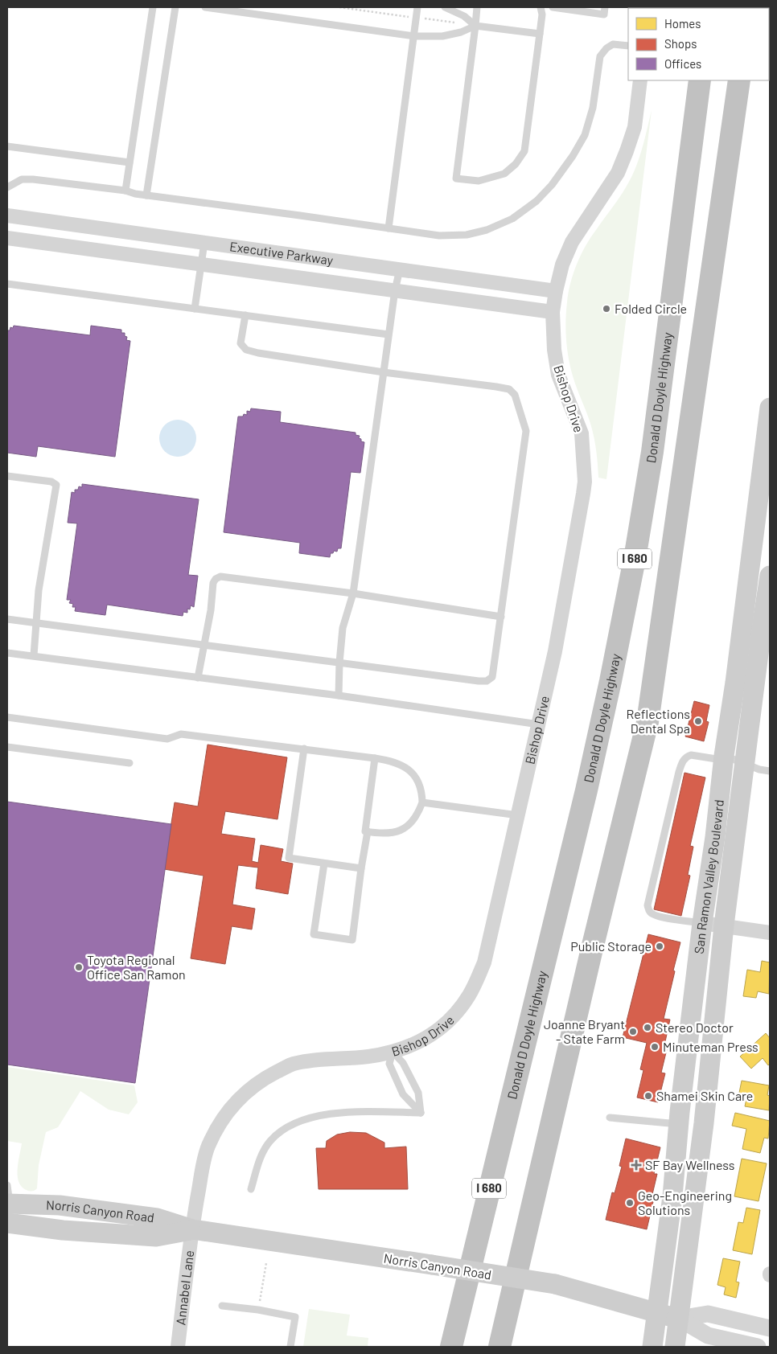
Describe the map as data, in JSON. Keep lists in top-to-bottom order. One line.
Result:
{"streets":{"highway":["Donald D Doyle Highway","I 680"],"main road":["San Ramon Valley Boulevard","Norris Canyon Road"],"street":["Executive Parkway","Bishop Drive","Annabel Lane"]},"crossings":[["Executive Parkway","Bishop Drive"],["Bishop Drive","Norris Canyon Road"],["Bishop Drive","Annabel Lane"],["San Ramon Valley Boulevard","Norris Canyon Road"],["Norris Canyon Road","Annabel Lane"]],"places":{"other":["Folded Circle","Reflections Dental Spa","Public Storage","Toyota Regional Office San Ramon","Stereo Doctor","Joanne Bryant - State Farm","Minuteman Press","Shamei Skin Care","Geo-Engineering Solutions"],"health":["SF Bay Wellness"]},"legend":["Homes","Shops","Offices"]}
